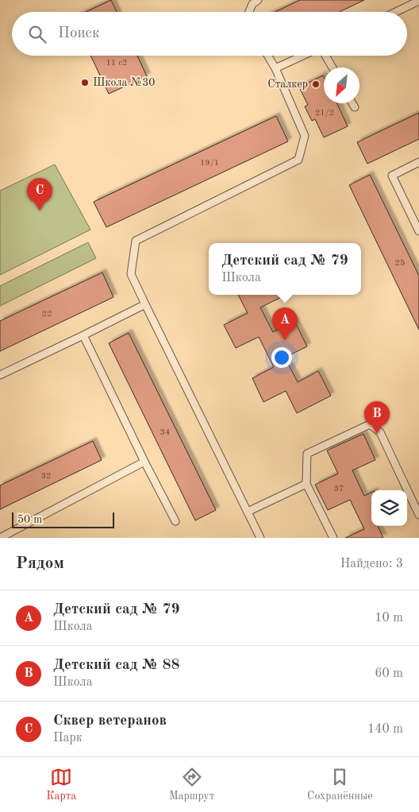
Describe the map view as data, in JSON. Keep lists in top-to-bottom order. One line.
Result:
{"places":["Школа №30","Сталкер"],"house_numbers":["11 с2","21/2","19/1","25","22","34","32","37"],"scale_bar":"50 m","north":"bottom left","page":{"search":"Поиск","pins":["C","A","B"],"popup":["Детский сад № 79","Школа"],"scale":"50 m","heading":["Рядом","Найдено: 3"],"list":[{"mark":"A","name":"Детский сад № 79","note":"Школа","value":"10 m"},{"mark":"B","name":"Детский сад № 88","note":"Школа","value":"60 m"},{"mark":"C","name":"Сквер ветеранов","note":"Парк","value":"140 m"}],"nav":["Карта","Маршрут","Сохранённые"]}}
